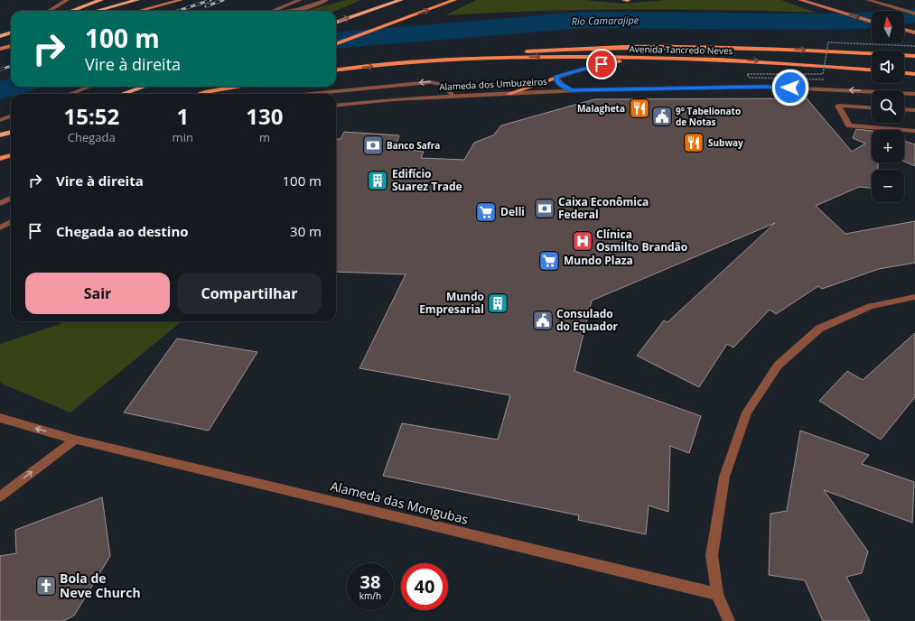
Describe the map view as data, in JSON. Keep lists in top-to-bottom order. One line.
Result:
{"streets":{"main road":["Avenida Tancredo Neves"],"street":["Alameda dos Umbuzeiros","Alameda das Mongubas"]},"one_way":["Alameda dos Umbuzeiros"],"water":["Rio Camarajipe"],"places":{"restaurant":["Malagheta","Subway"],"public building":["9° Tabelionato de Notas","Consulado do Equador"],"bank":["Banco Safra","Caixa Econômica Federal"],"building":["Edifício Suarez Trade","Mundo Empresarial"],"supermarket":["Delli","Mundo Plaza"],"hospital":["Clínica Osmilto Brandão"],"church":["Bola de Neve Church"]},"north":"top","page":{"map_buttons":["+","−"],"turn":["100 m","Vire à direita"],"eta":["15:52","Chegada","1","min","130","m"],"list":[{"name":"Vire à direita","value":"100 m"},{"name":"Chegada ao destino","value":"30 m"}],"buttons":["Sair","Compartilhar"],"speed":"38 km/h","limit":"40"}}
